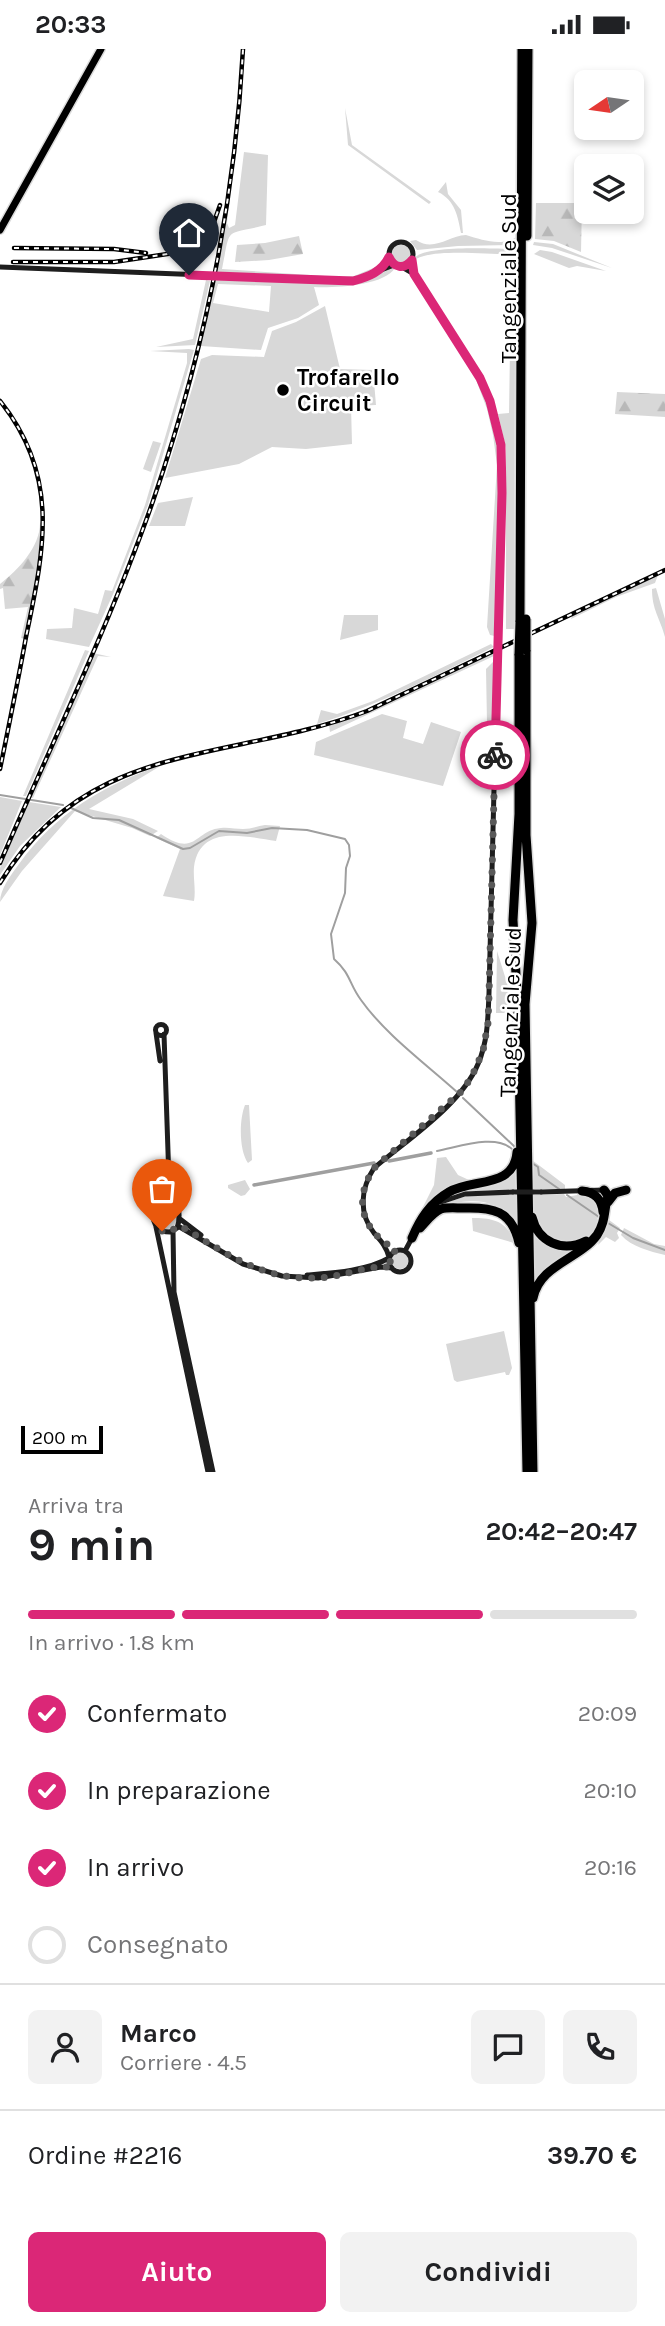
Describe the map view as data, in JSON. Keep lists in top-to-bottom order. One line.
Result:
{"streets":{"highway":["Tangenziale Sud"]},"places":["Trofarello Circuit"],"scale_bar":"200 m","north":"left","page":{"status":"20:33","scale":"200 m","heading":["9 min","Arriva tra","20:42–20:47"],"panel":["Marco","Corriere · 4.5","Ordine #2216","39.70 €"],"bar":"In arrivo · 1.8 km","list":[["Confermato","20:09"],["In preparazione","20:10"],["In arrivo","20:16"],"Consegnato"],"buttons":["Aiuto","Condividi"]}}
